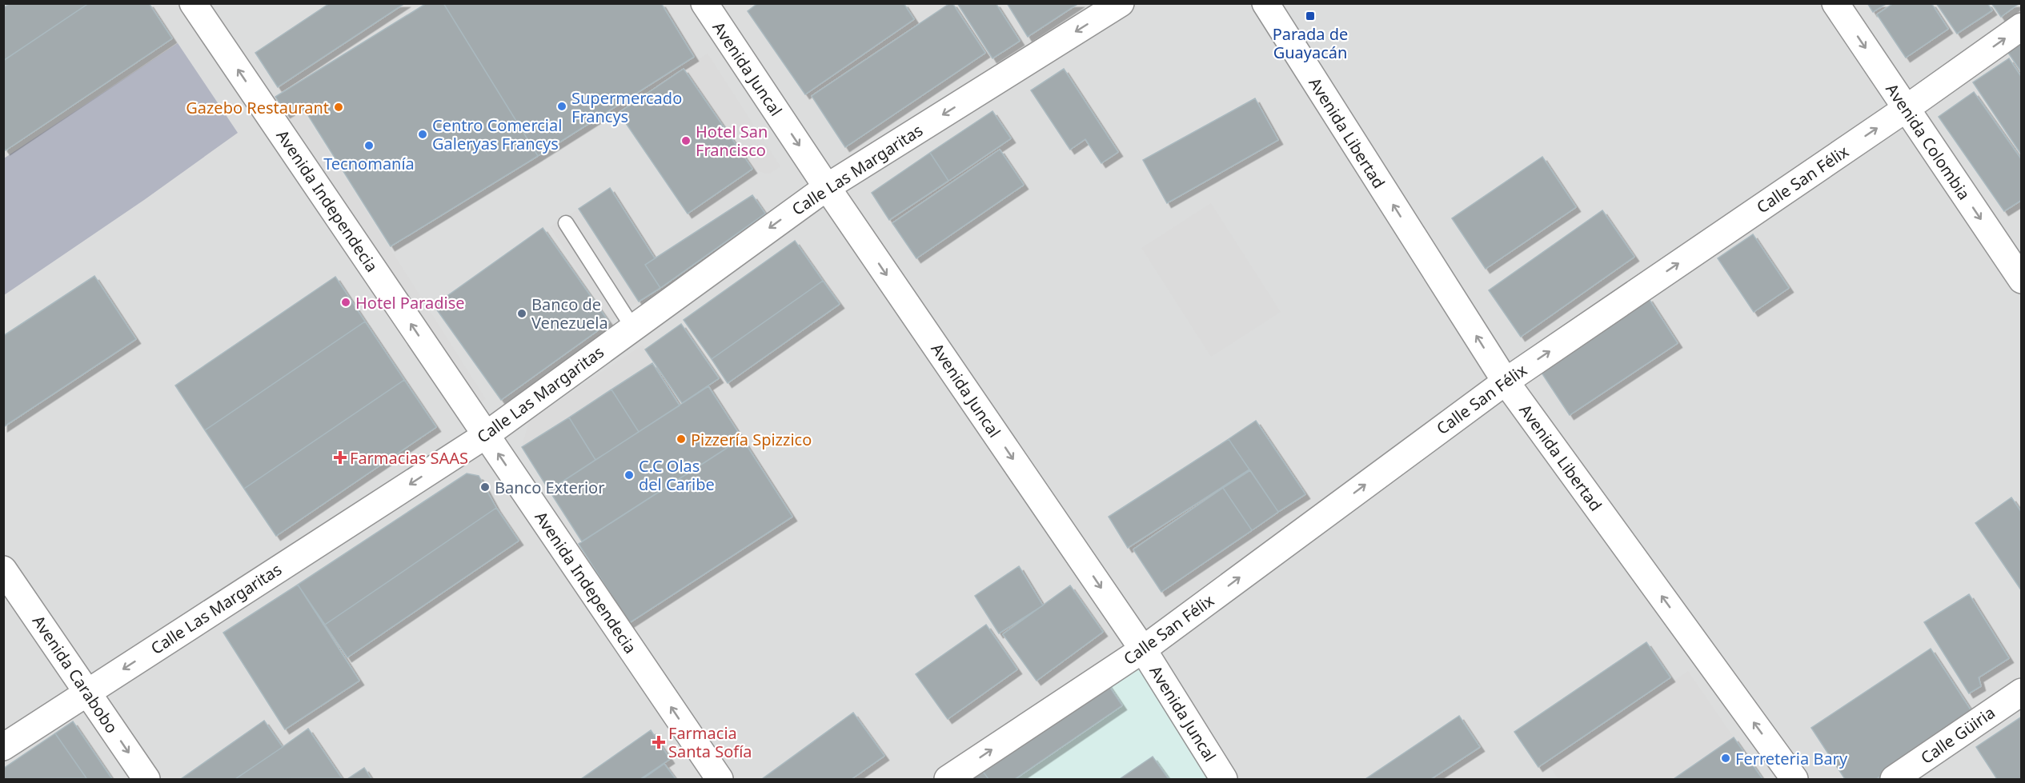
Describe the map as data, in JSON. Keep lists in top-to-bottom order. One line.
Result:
{"streets":{"street":["Avenida Juncal","Avenida Libertad","Avenida Colombia","Calle Las Margaritas","Calle San Félix","Avenida Independecia","Avenida Carabobo","Calle Güiria"]},"crossings":[["Avenida Juncal","Calle Las Margaritas"],["Avenida Juncal","Calle San Félix"],["Avenida Libertad","Calle San Félix"],["Avenida Colombia","Calle San Félix"],["Calle Las Margaritas","Avenida Independecia"],["Calle Las Margaritas","Avenida Carabobo"]],"one_way":["Avenida Juncal","Avenida Libertad","Avenida Colombia","Calle Las Margaritas","Calle San Félix","Avenida Independecia","Avenida Carabobo"],"places":{"transit":["Parada de Guayacán"],"other":["Supermercado Francys","Gazebo Restaurant","Centro Comercial Galeryas Francys","Hotel San Francisco","Tecnomanía","Hotel Paradise","Banco de Venezuela","Pizzería Spizzico","C.C Olas del Caribe","Banco Exterior","Ferreteria Bary"],"health":["Farmacias SAAS","Farmacia Santa Sofía"]}}
